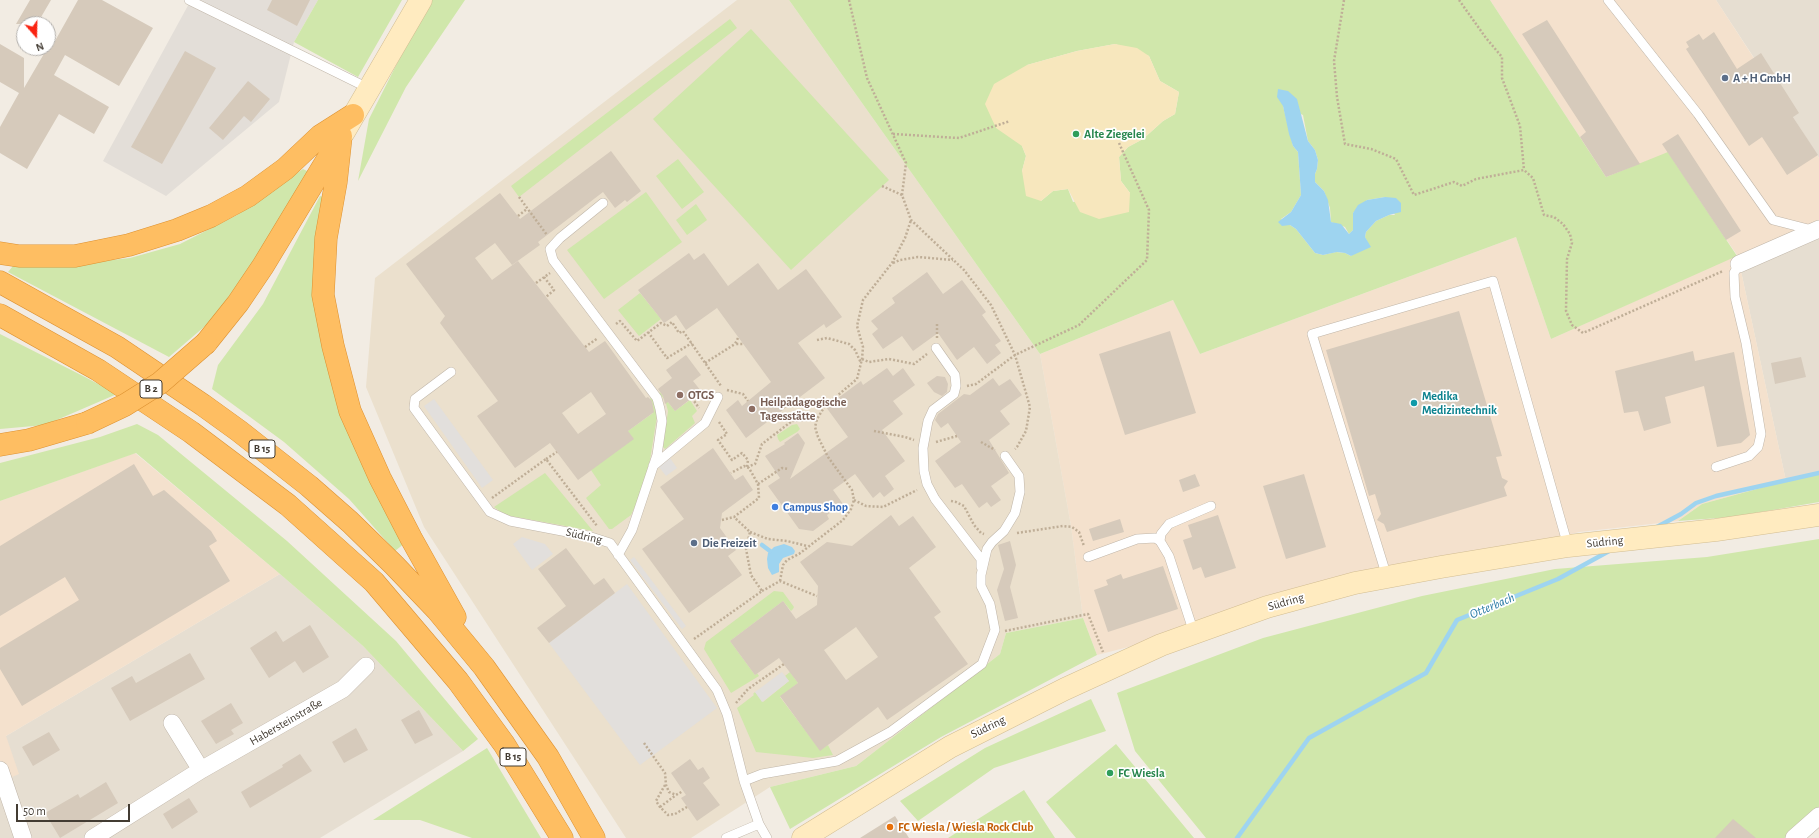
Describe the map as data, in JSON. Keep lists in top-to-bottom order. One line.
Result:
{"streets":{"highway":["B 2","B 15"],"street":["Südring","Habersteinstraße"]},"crossings":[["B 2","B 15"]],"water":["Otterbach"],"places":["A + H GmbH","Alte Ziegelei","OTGS","Medika Medizintechnik","Heilpädagogische Tagesstätte","Campus Shop","Die Freizeit","FC Wiesla","FC Wiesla / Wiesla Rock Club"],"scale_bar":"50 m","north":"bottom"}
